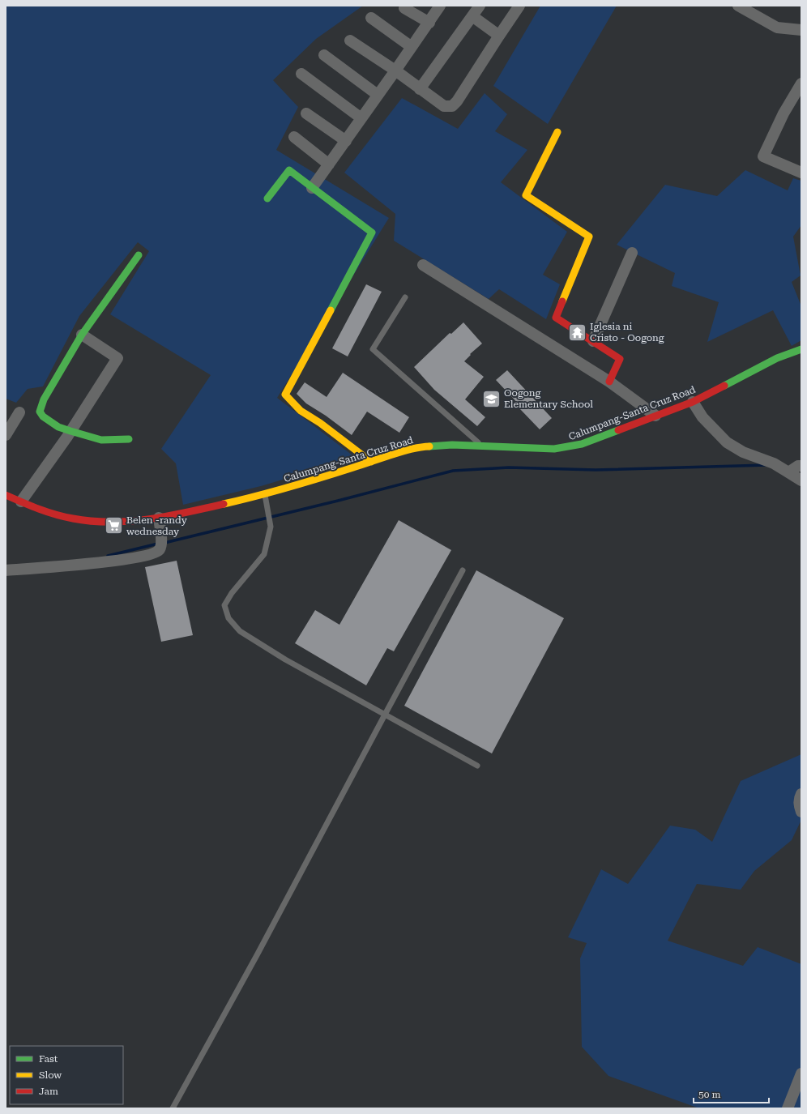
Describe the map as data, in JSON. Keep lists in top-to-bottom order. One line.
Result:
{"streets":{"street":["Calumpang-Santa Cruz Road"]},"places":{"temple":["Iglesia ni Cristo - Oogong"],"school or university":["Oogong Elementary School"],"supermarket":["Belen -randy wednesday"]},"legend":["Fast","Slow","Jam"],"scale_bar":"50 m"}
